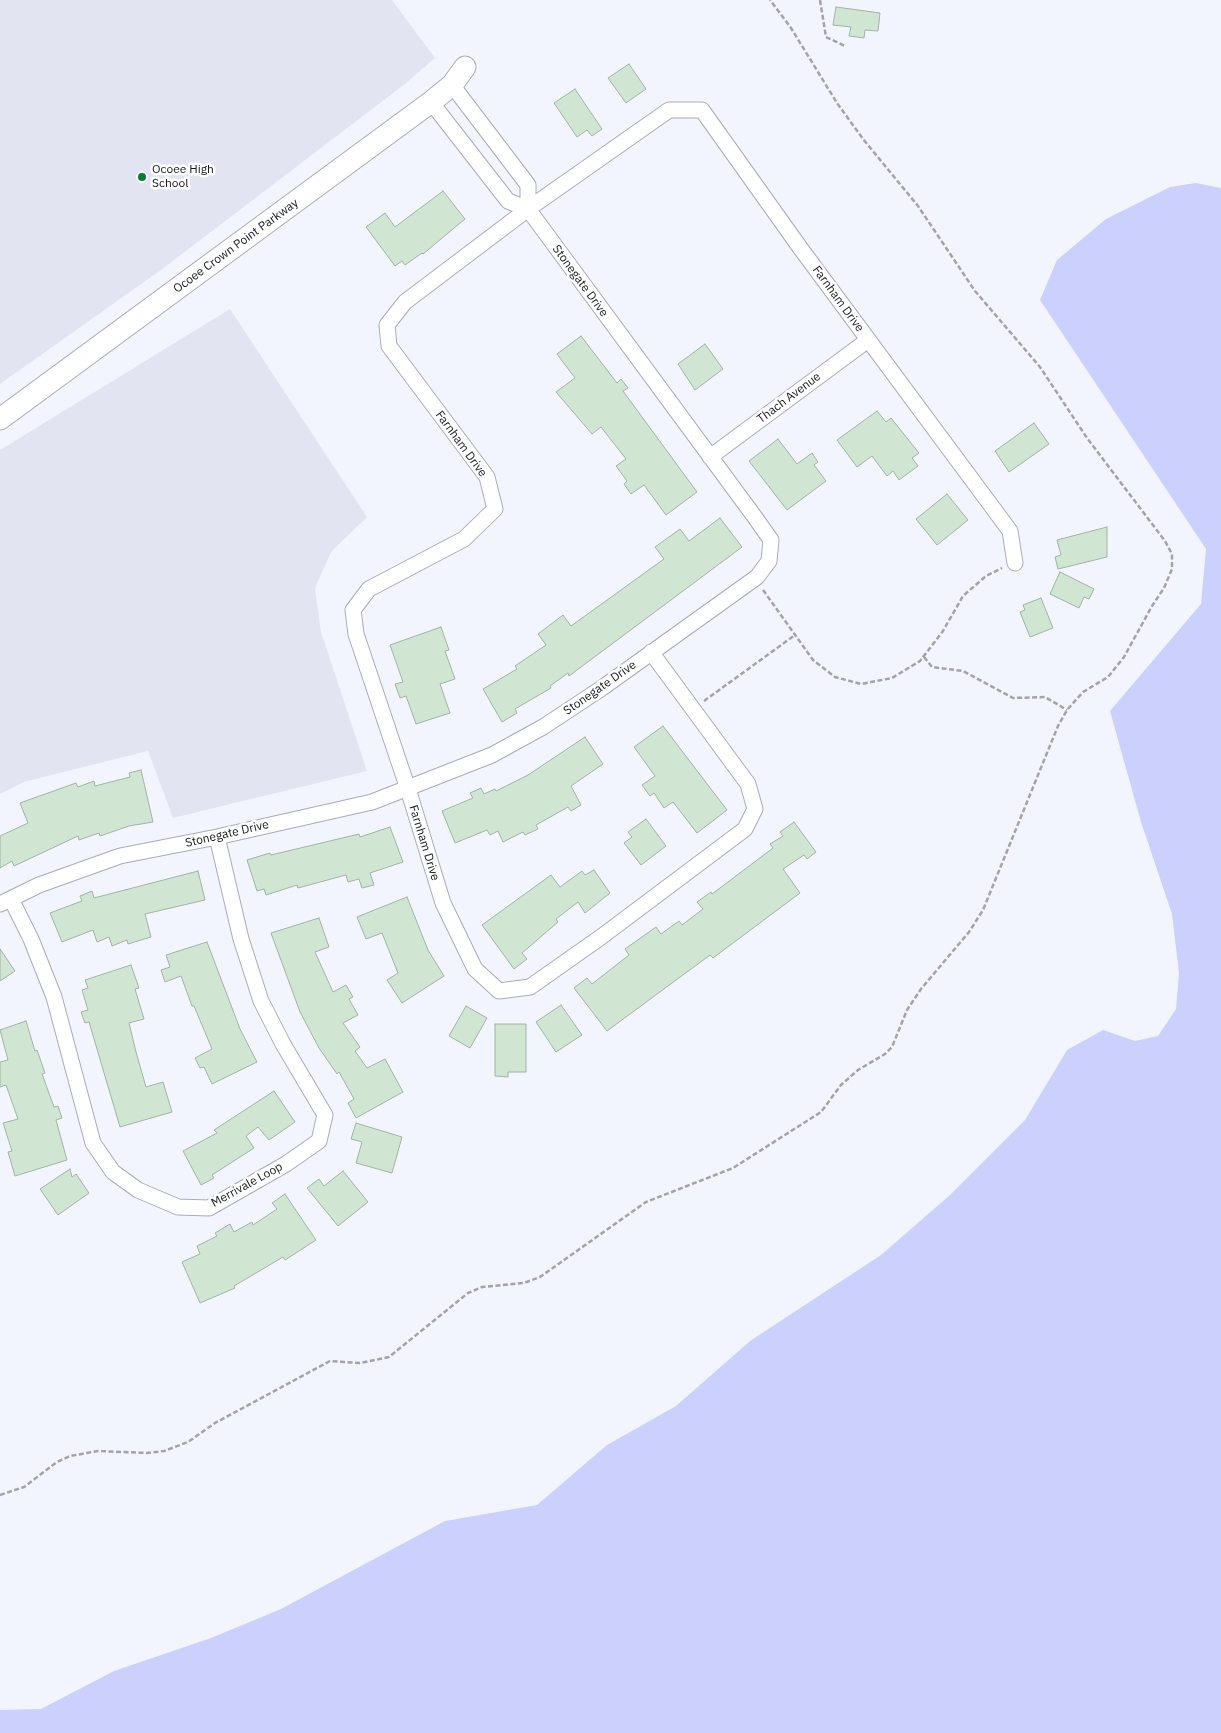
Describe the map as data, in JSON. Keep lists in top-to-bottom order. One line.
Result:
{"streets":{"street":["Ocoee Crown Point Parkway","Stonegate Drive","Farnham Drive","Thach Avenue","Merrivale Loop"]},"crossings":[["Ocoee Crown Point Parkway","Stonegate Drive"],["Stonegate Drive","Farnham Drive"],["Stonegate Drive","Thach Avenue"],["Stonegate Drive","Merrivale Loop"],["Farnham Drive","Thach Avenue"]],"places":["Ocoee High School"]}
